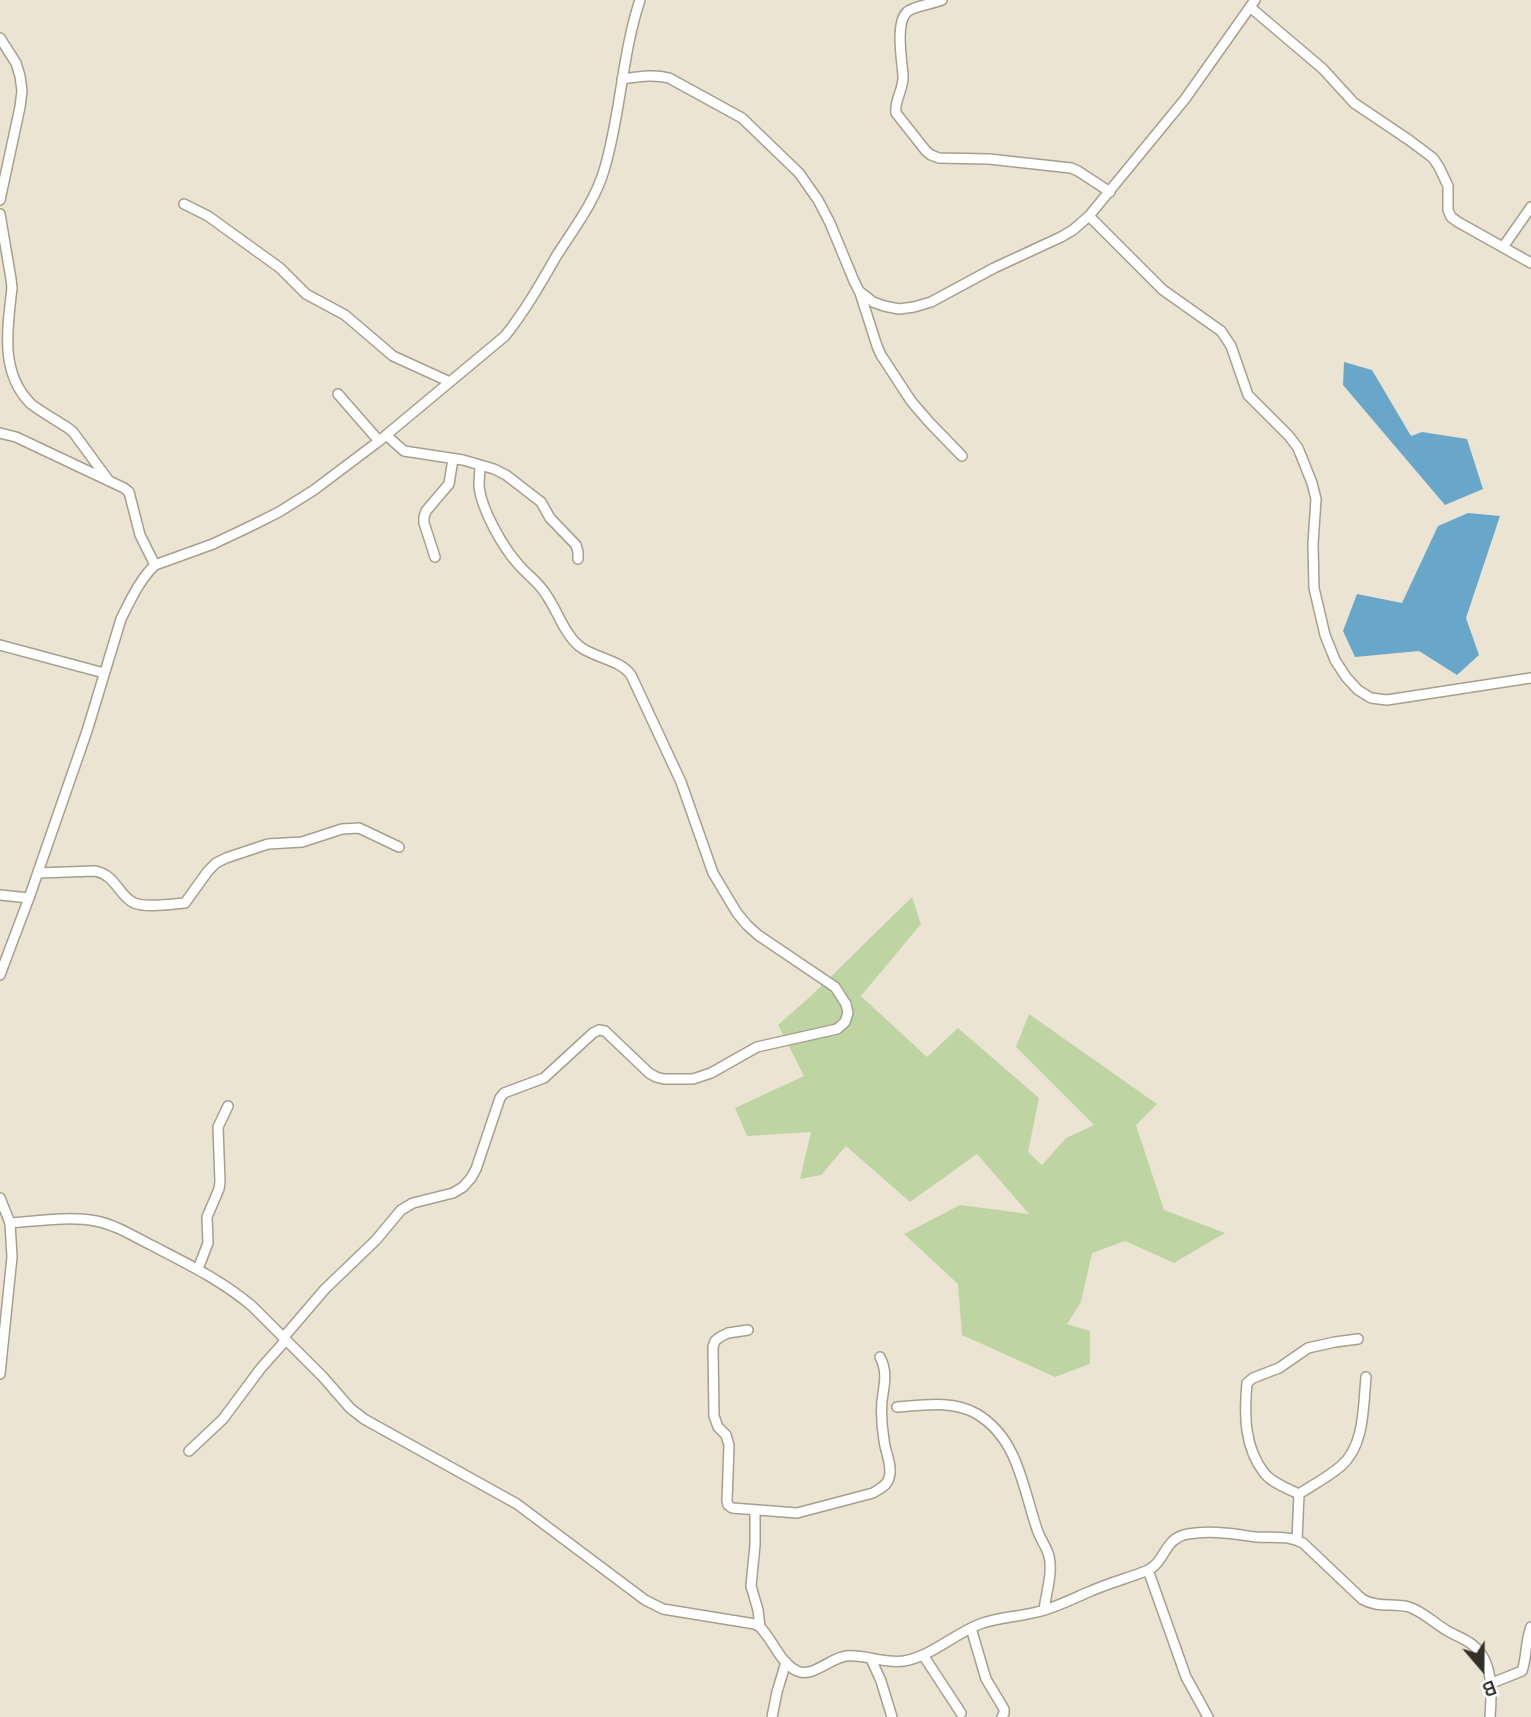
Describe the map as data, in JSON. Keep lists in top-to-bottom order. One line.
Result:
{"north":"bottom"}
